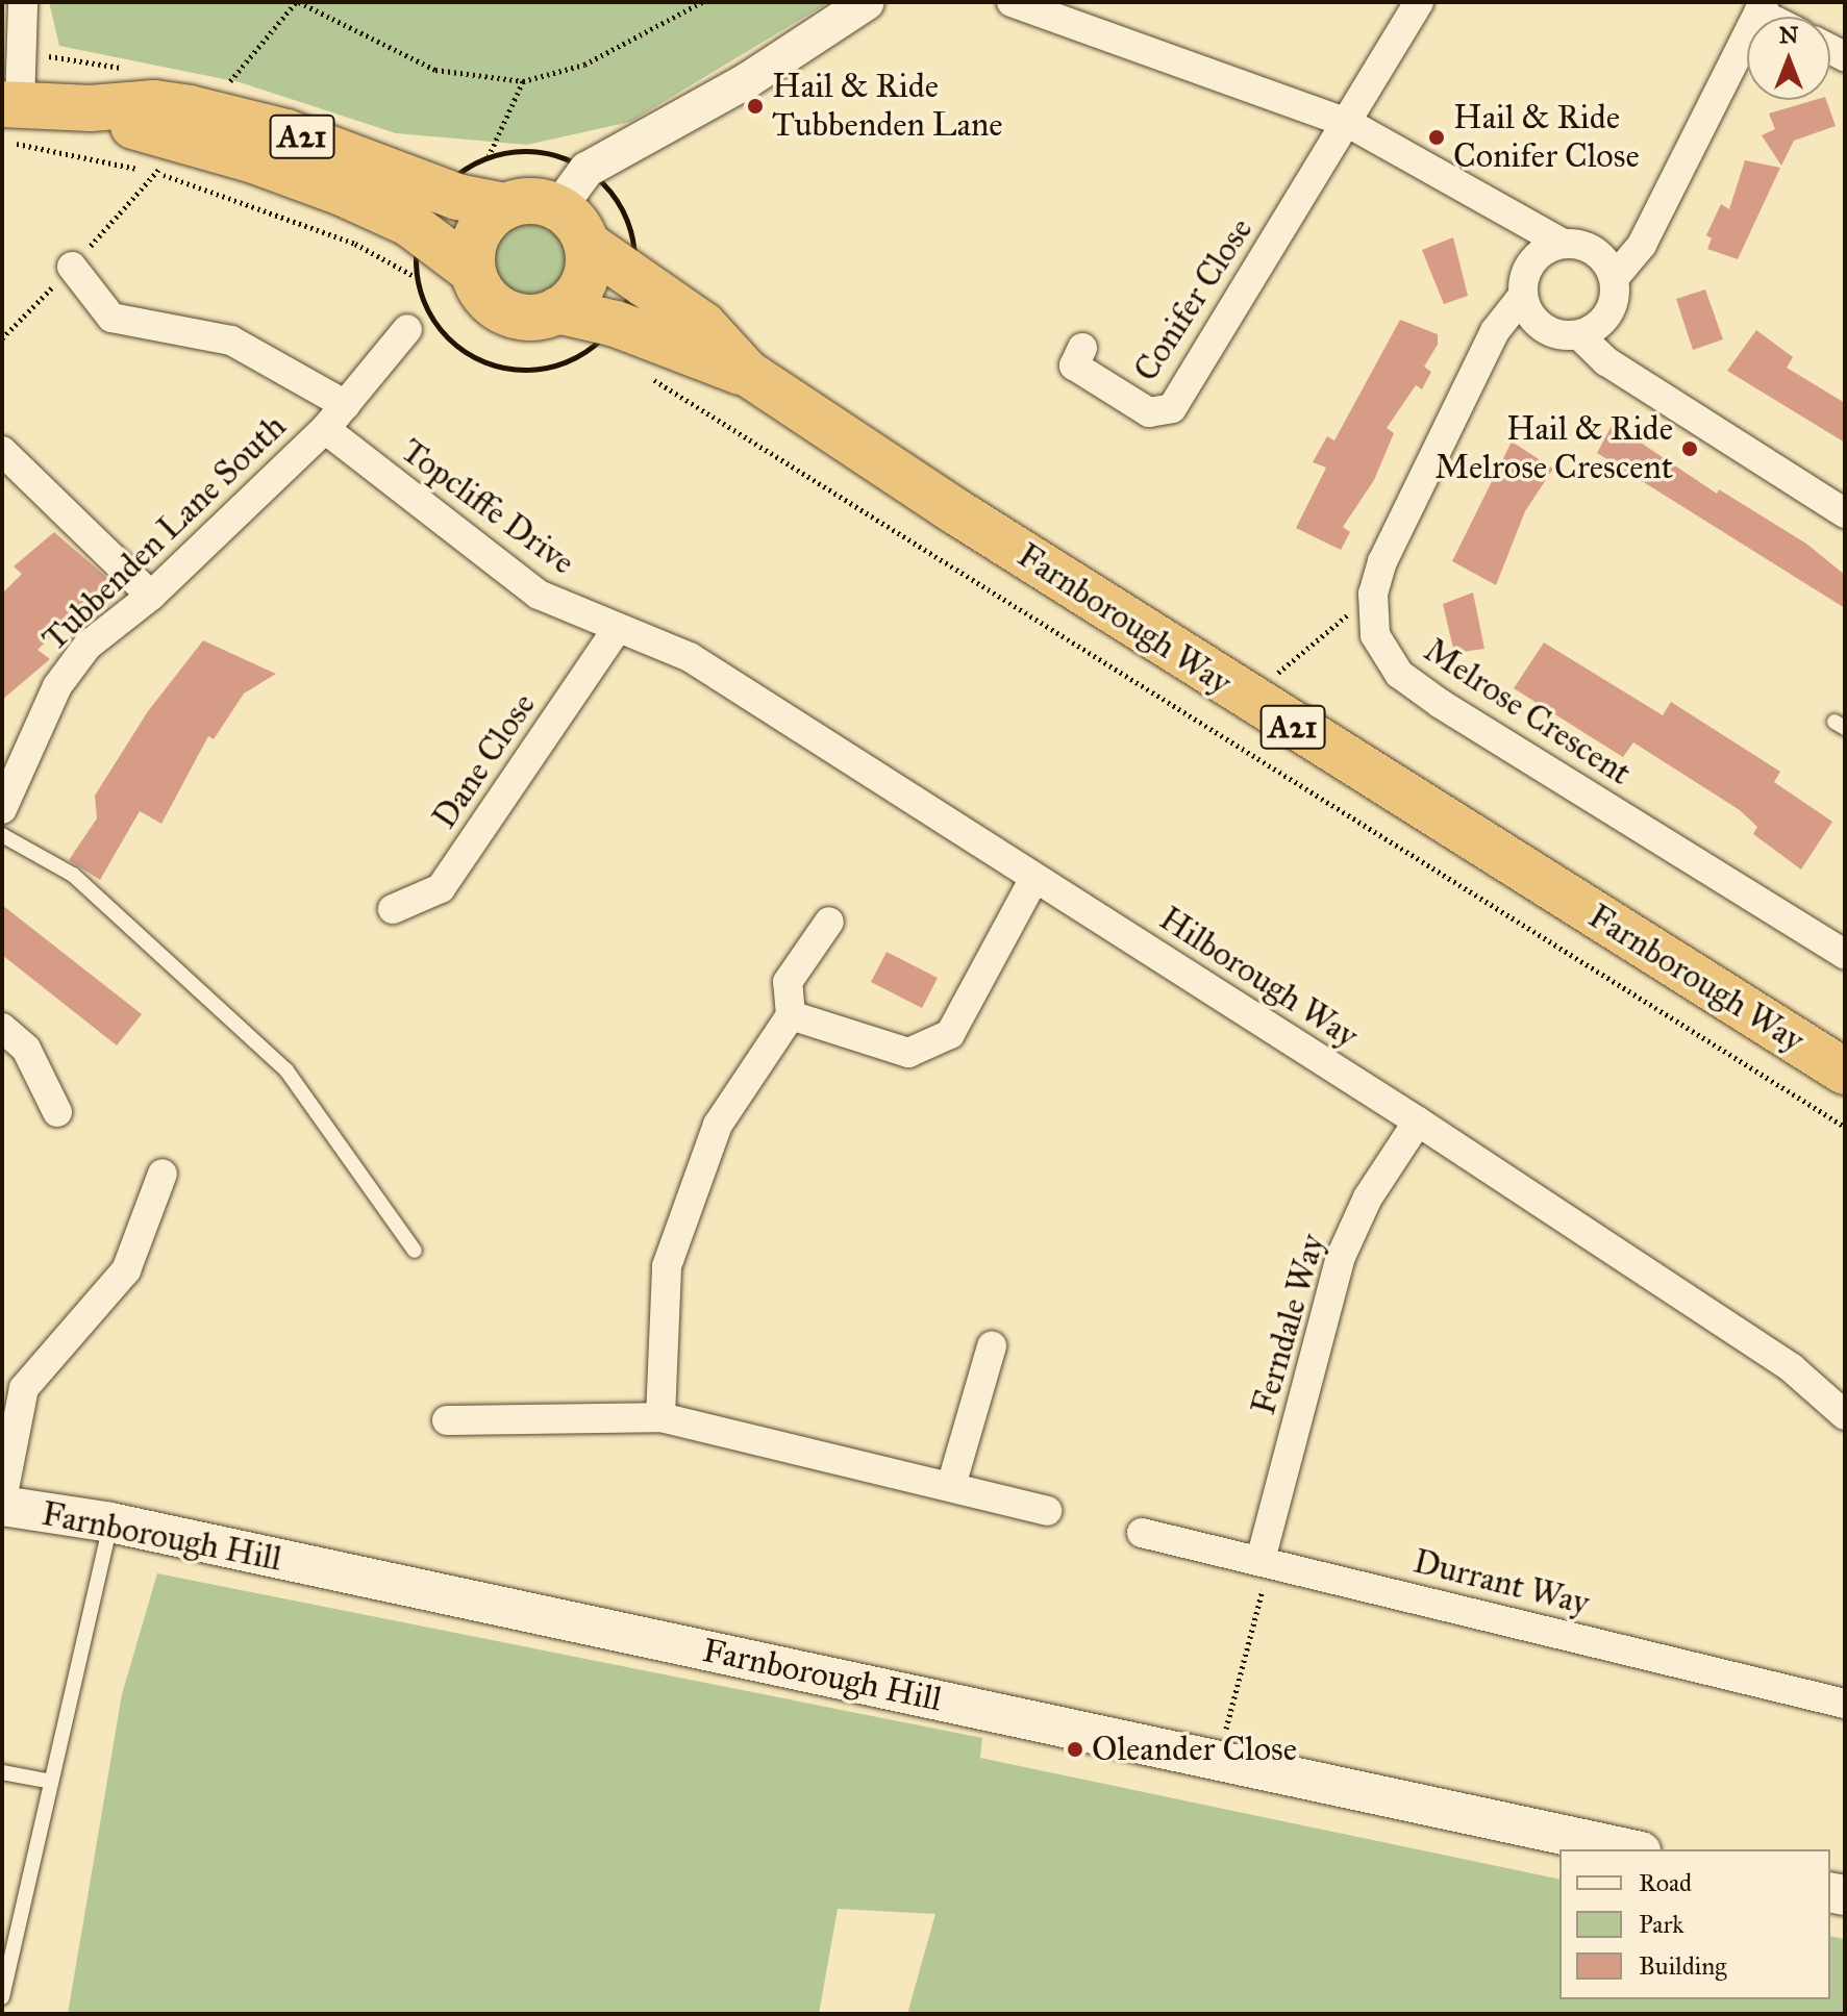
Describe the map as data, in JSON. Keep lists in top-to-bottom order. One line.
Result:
{"streets":{"highway":["A21","Farnborough Way"],"main road":["Farnborough Hill"],"street":["Conifer Close","Topcliffe Drive","Tubbenden Lane South","Melrose Crescent","Dane Close","Hilborough Way","Ferndale Way","Durrant Way"]},"crossings":[["A21","Farnborough Way"],["Topcliffe Drive","Tubbenden Lane South"],["Topcliffe Drive","Dane Close"],["Topcliffe Drive","Hilborough Way"],["Dane Close","Hilborough Way"],["Hilborough Way","Ferndale Way"],["Ferndale Way","Durrant Way"]],"places":["Hail & Ride Tubbenden Lane","Hail & Ride Conifer Close","Hail & Ride Melrose Crescent","Oleander Close"],"legend":["Road","Park","Building"],"north":"top"}
